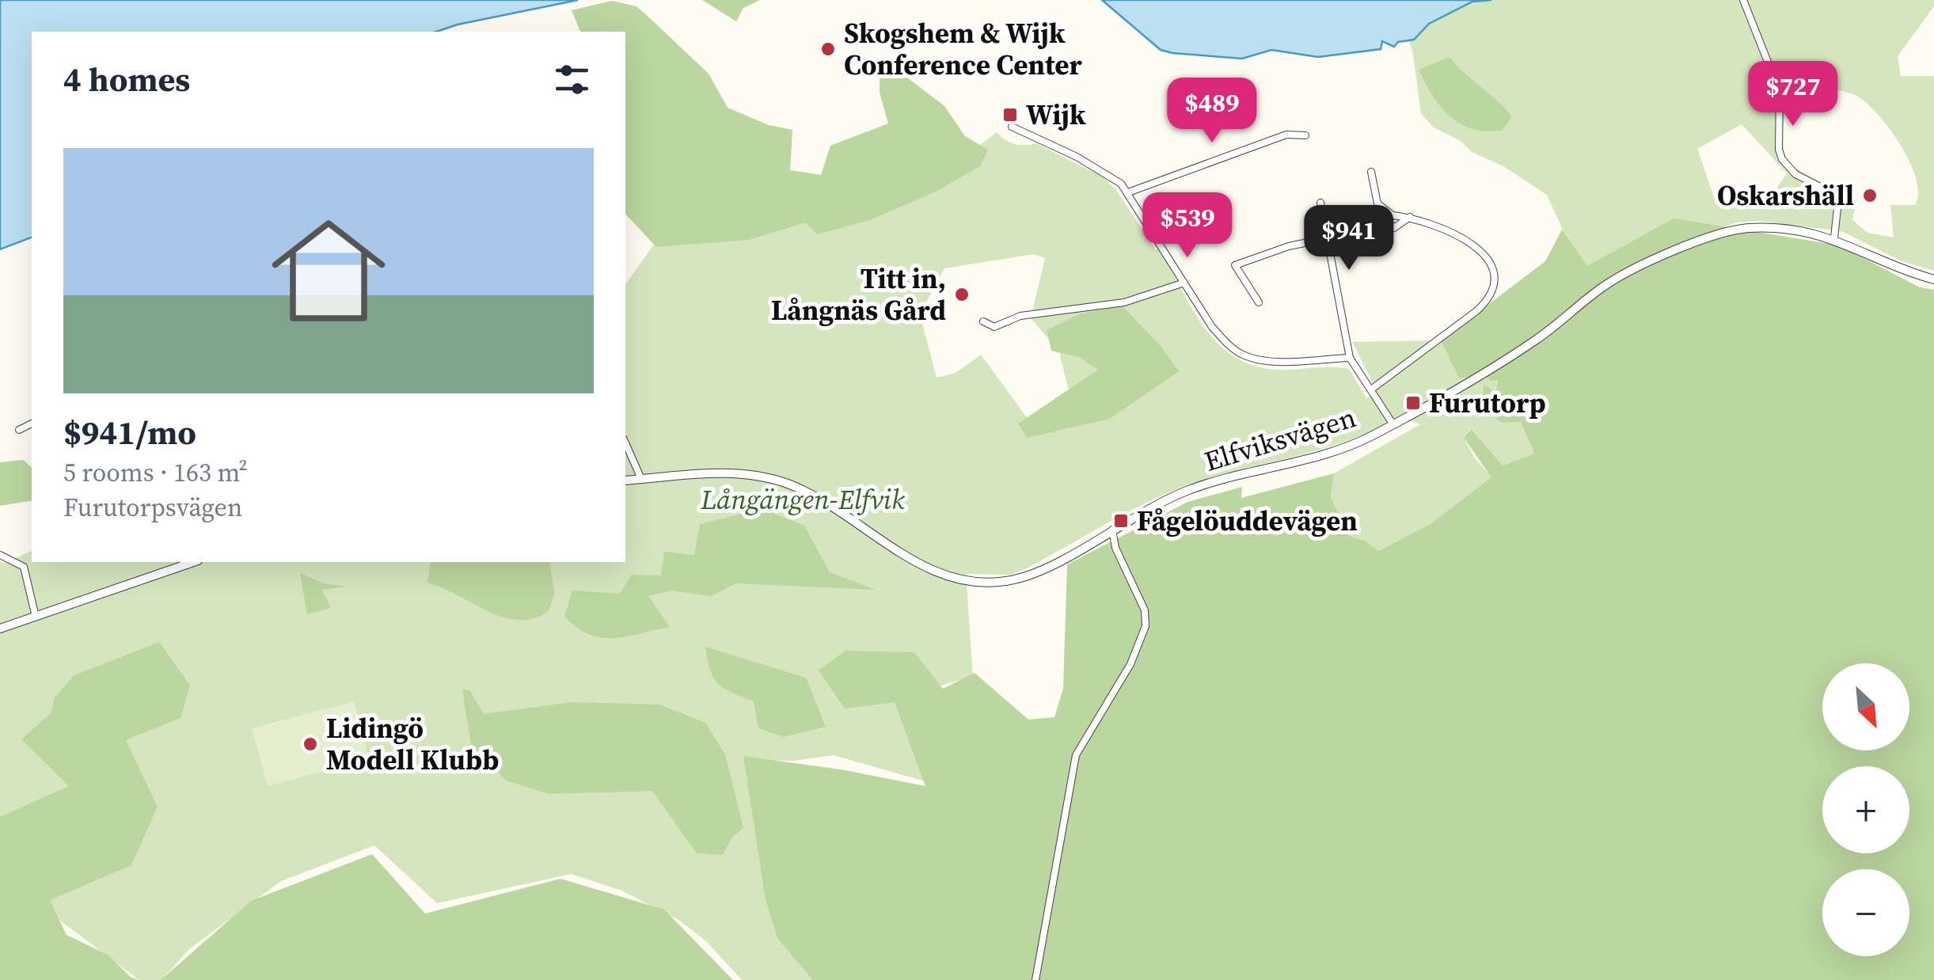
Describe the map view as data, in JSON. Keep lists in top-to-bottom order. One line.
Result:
{"streets":{"street":["Elfviksvägen"]},"parks":["Långängen-Elfvik"],"places":{"other":["Skogshem & Wijk Conference Center","Oskarshäll","Titt in, Långnäs Gård","Lidingö Modell Klubb"],"transit":["Wijk","Furutorp","Fågelöuddevägen"]},"north":"bottom right","page":{"heading":"4 homes","price":["$727","$489","$539","$941"],"list":[{"name":"$941/mo","note":"5 rooms · 163 m² · Furutorpsvägen"}],"map_buttons":["+","−"]}}
